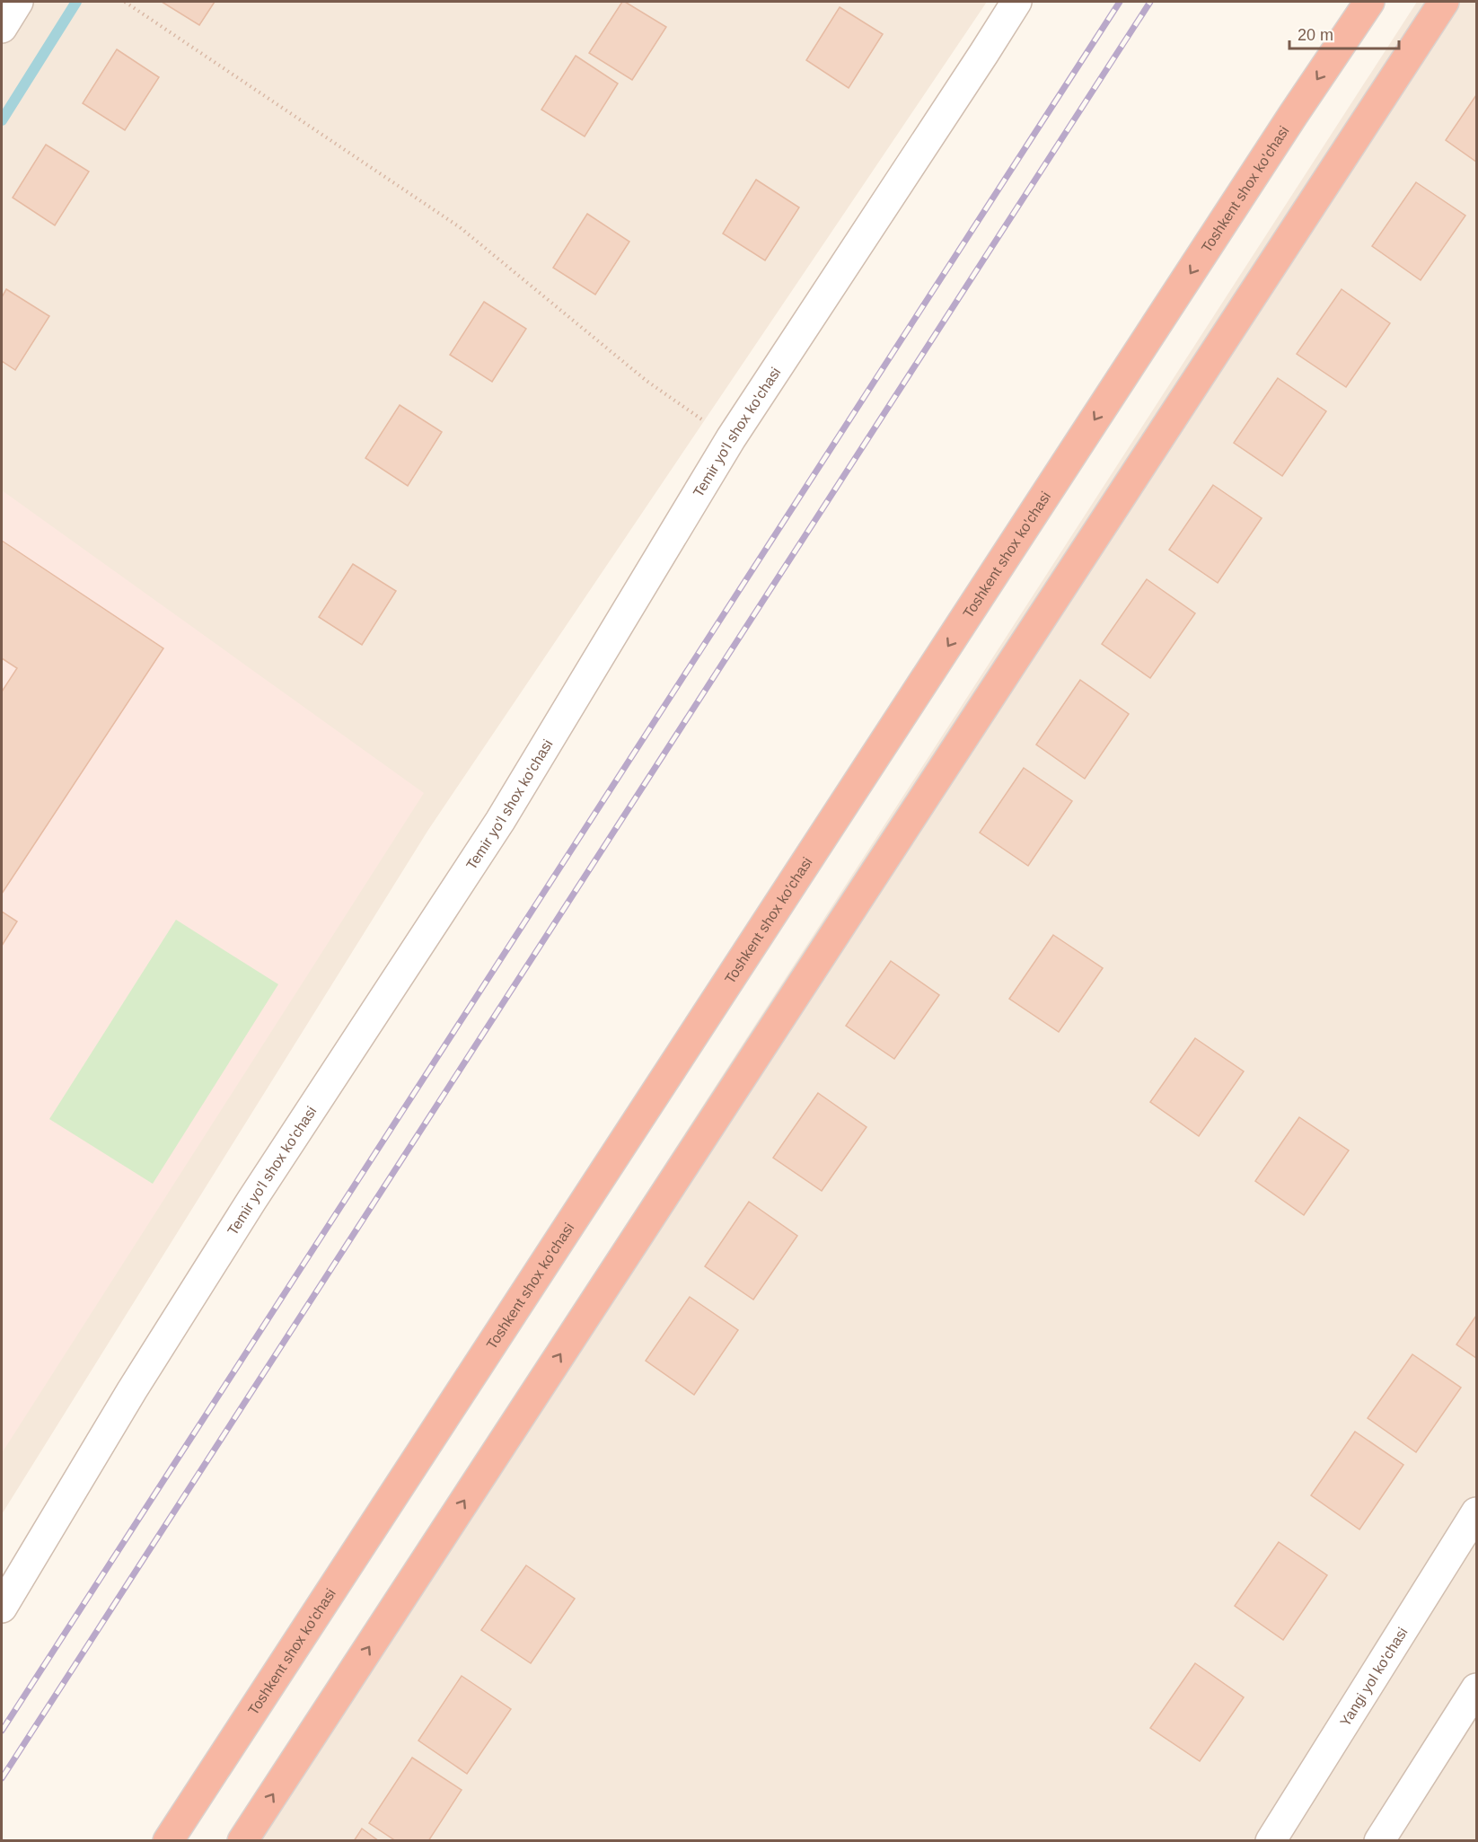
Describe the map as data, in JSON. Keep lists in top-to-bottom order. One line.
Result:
{"streets":{"highway":["Toshkent shox ko'chasi"],"street":["Temir yo'l shox ko'chasi","Yangi yol ko'chasi"]},"scale_bar":"20 m"}
